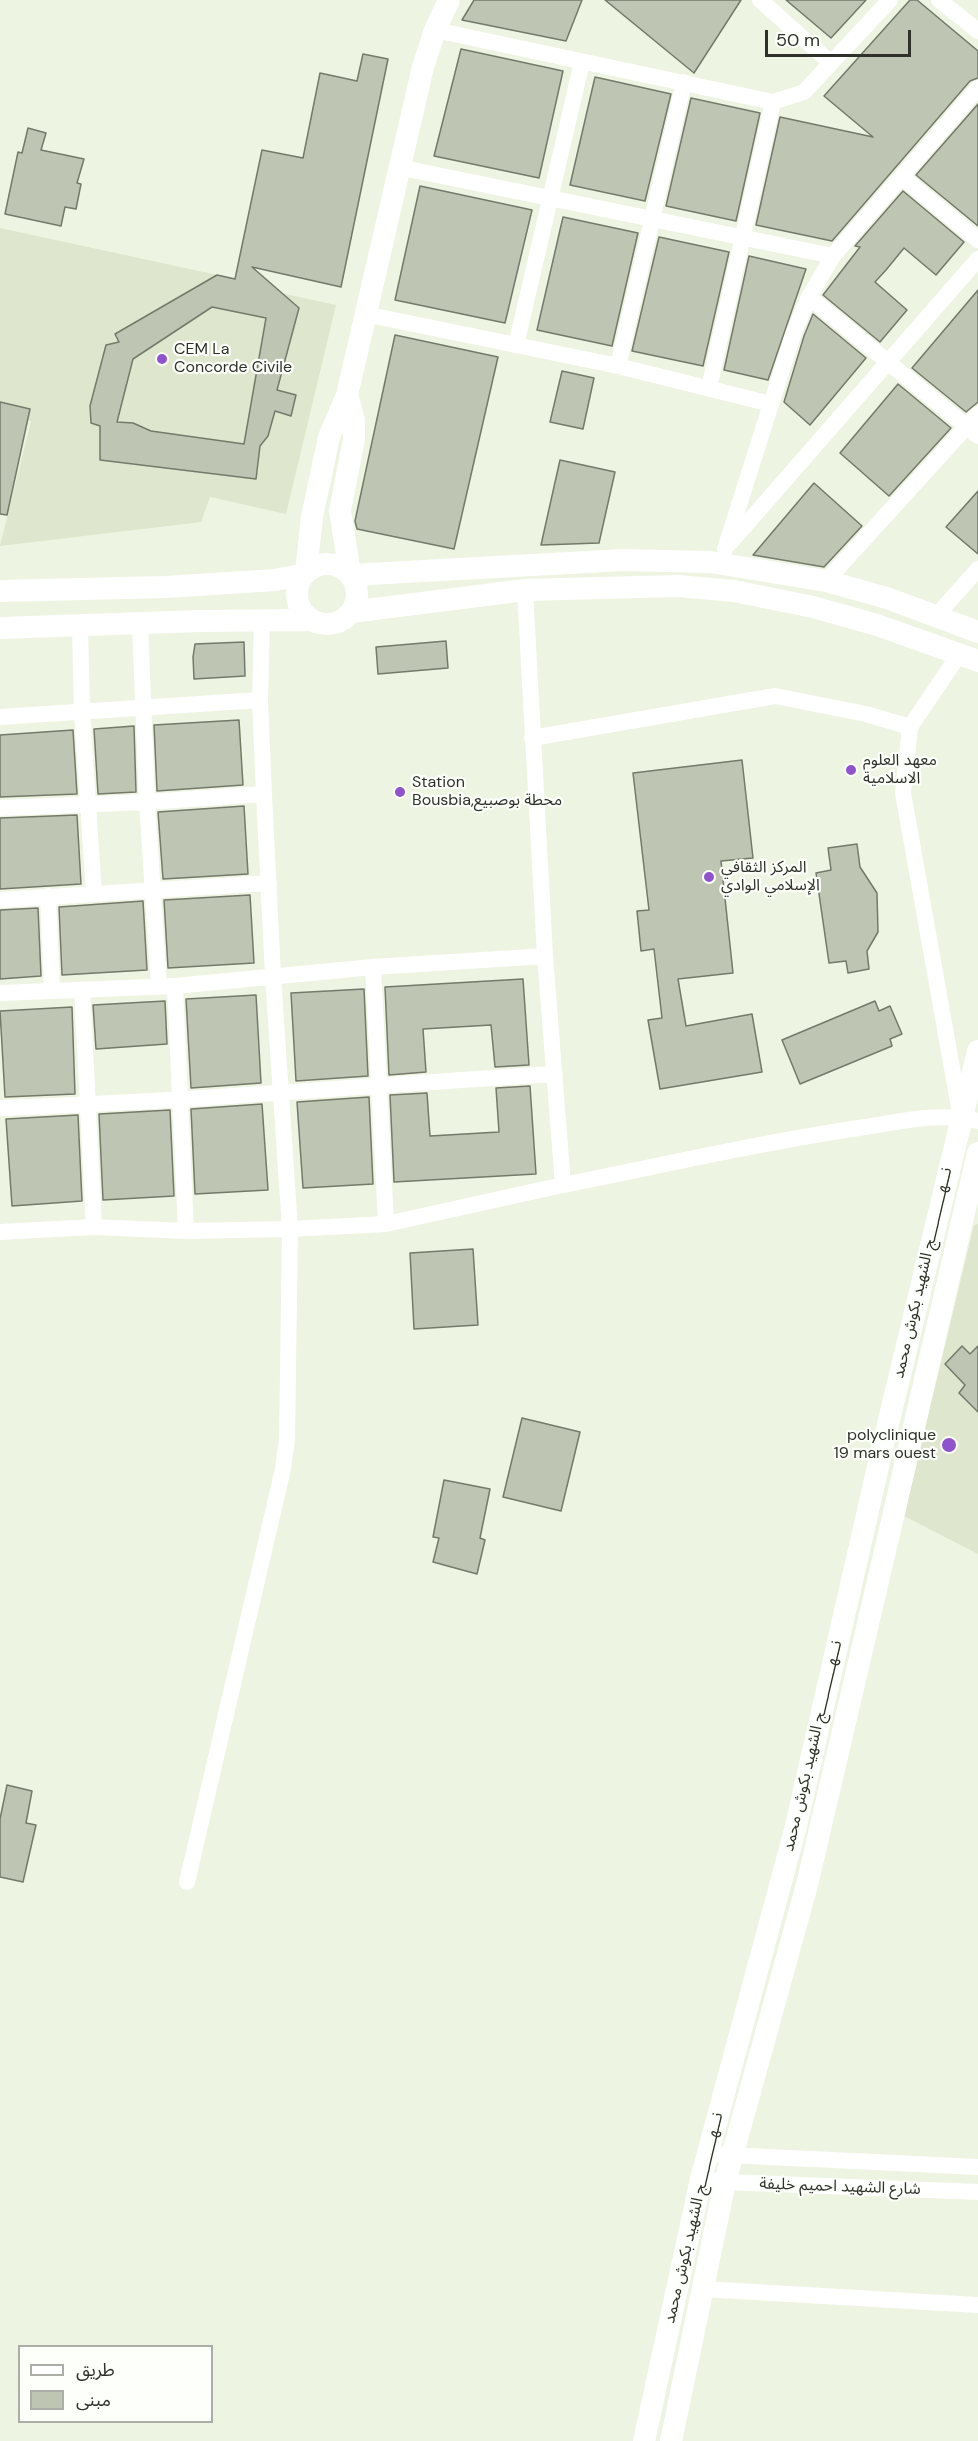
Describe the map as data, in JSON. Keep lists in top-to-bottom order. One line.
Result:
{"streets":{"street":["نـــهـــــــــــج الشهيد بكوش محمد","شارع الشهيد احميم خليفة"]},"crossings":[["نـــهـــــــــــج الشهيد بكوش محمد","شارع الشهيد احميم خليفة"]],"places":["CEM La Concorde Civile","معهد العلوم الاسلامية","Station Bousbia,محطة بوصبيع","المركز الثقافي الإسلامي الوادي","polyclinique 19 mars ouest"],"legend":["طريق","مبنى"],"scale_bar":"50 m"}
